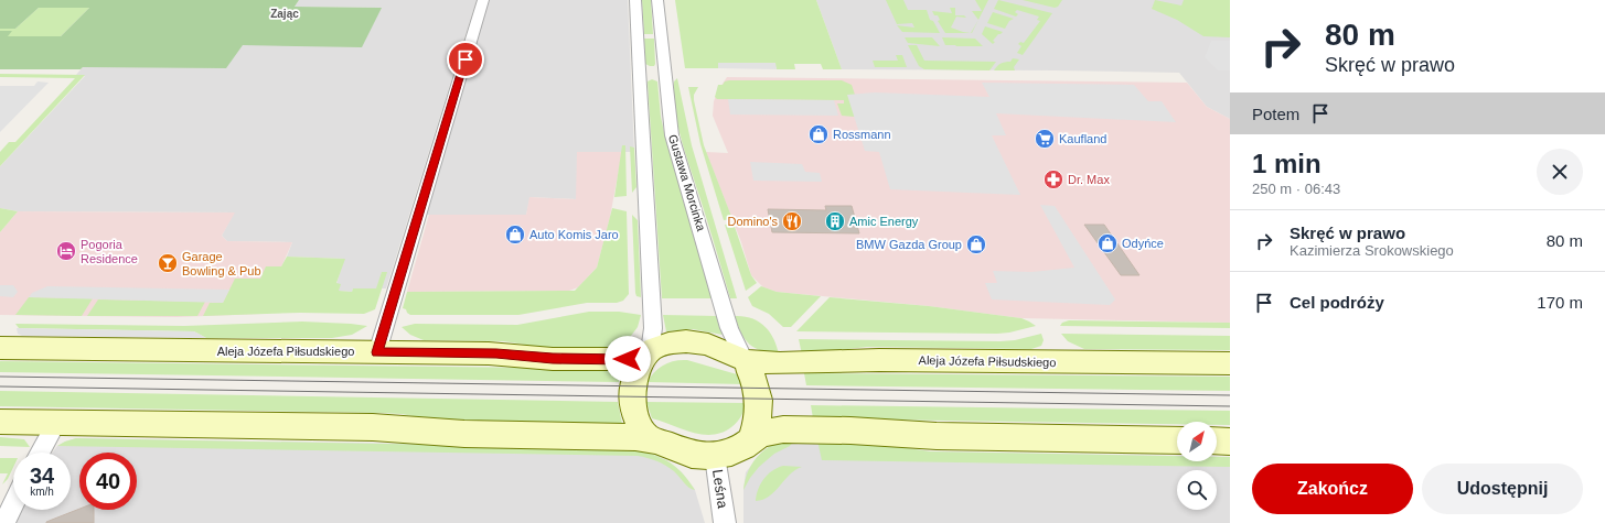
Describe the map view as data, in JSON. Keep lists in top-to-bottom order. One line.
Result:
{"streets":{"street":["Gustawa Morcinka","Aleja Józefa Piłsudskiego","Leśna"]},"crossings":[["Gustawa Morcinka","Aleja Józefa Piłsudskiego"],["Gustawa Morcinka","Leśna"],["Aleja Józefa Piłsudskiego","Leśna"]],"districts":["Zając"],"places":{"shop":["Rossmann","Auto Komis Jaro","Odyńce","BMW Gazda Group"],"supermarket":["Kaufland"],"pharmacy":["Dr. Max"],"restaurant":["Domino's"],"building":["Amic Energy"],"hotel":["Pogoria Residence"],"bar":["Garage Bowling & Pub"]},"north":"top right","page":{"turn":["80 m","Skręć w prawo"],"then":"Potem","heading":["1 min","250 m · 06:43"],"list":[{"name":"Skręć w prawo","note":"Kazimierza Srokowskiego","value":"80 m"},{"name":"Cel podróży","value":"170 m"}],"speed":"34 km/h","limit":"40","buttons":["Zakończ","Udostępnij"]}}
